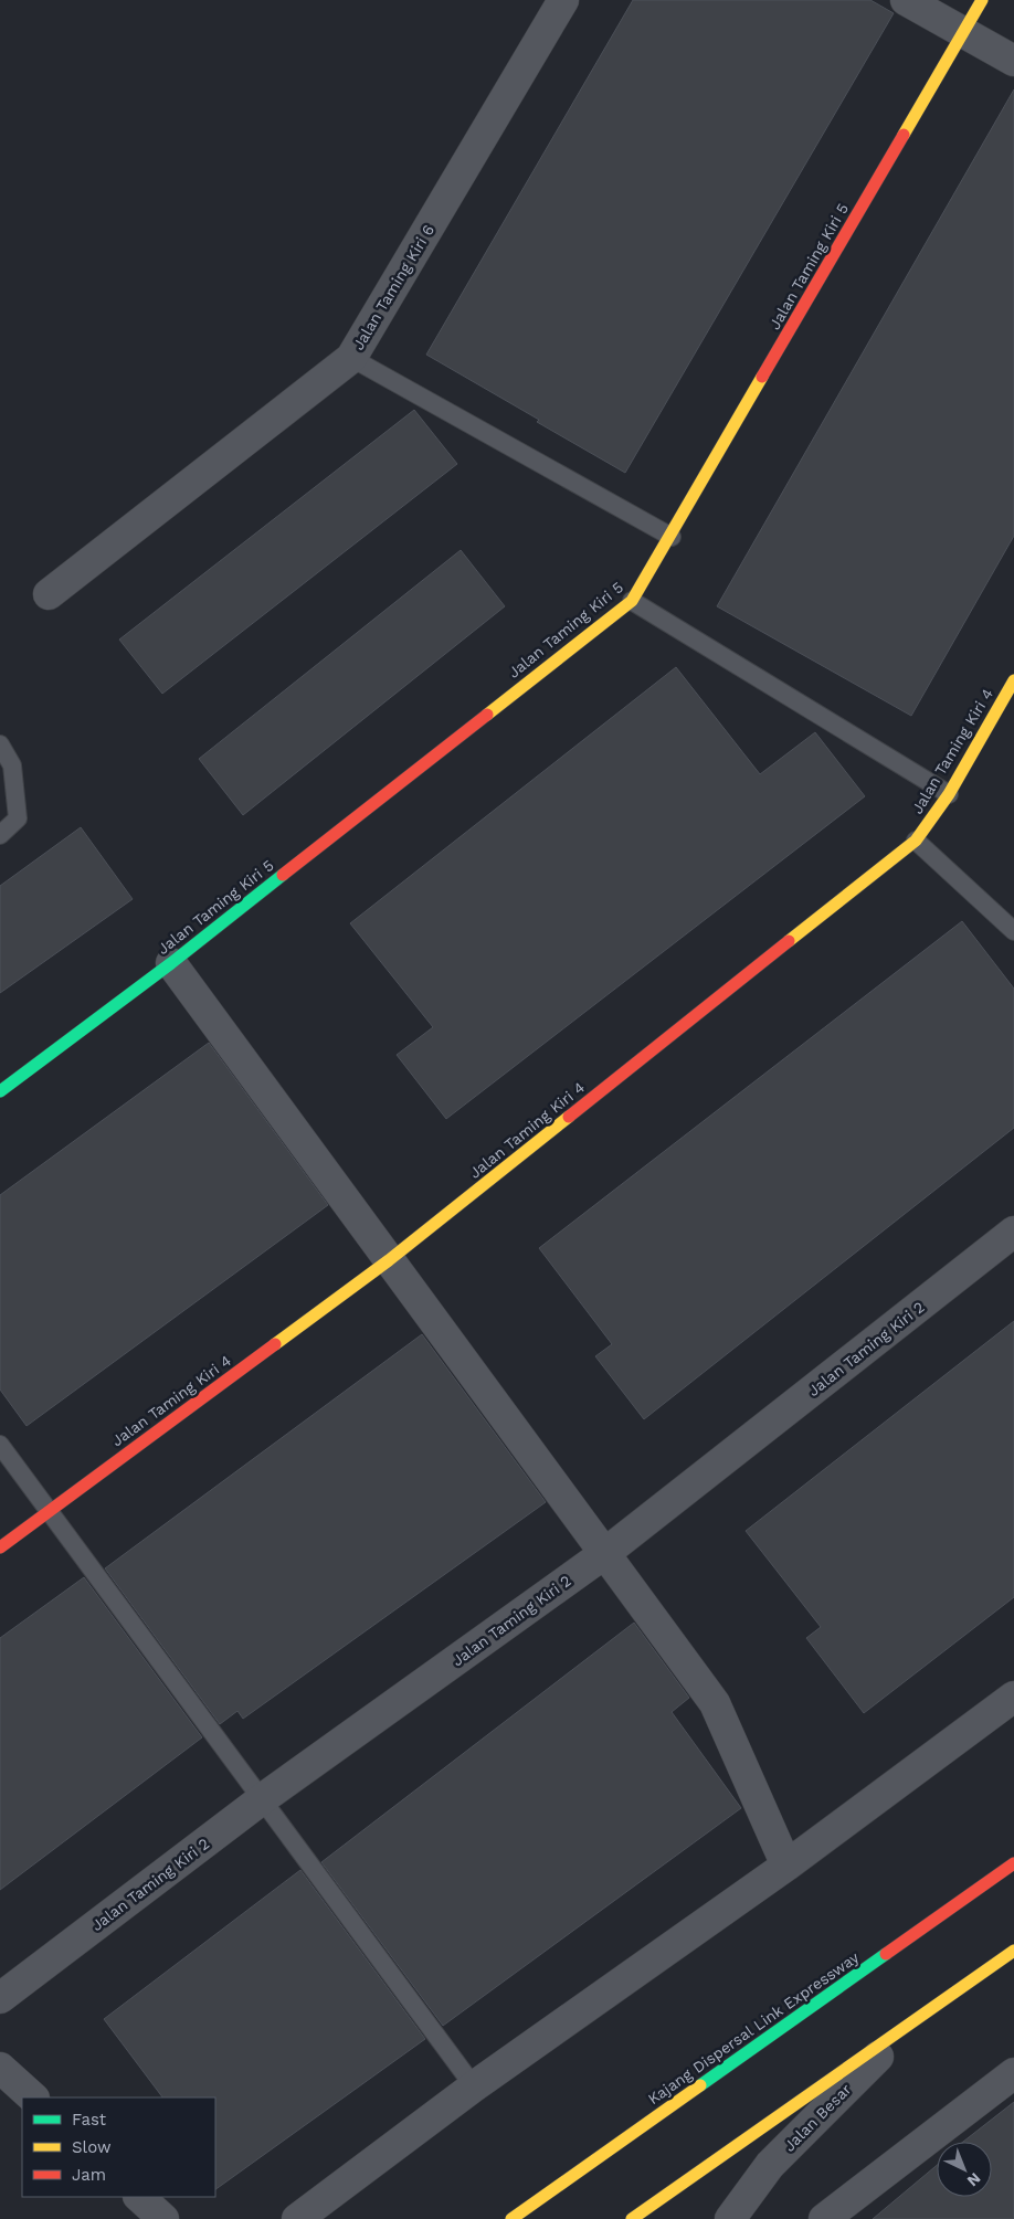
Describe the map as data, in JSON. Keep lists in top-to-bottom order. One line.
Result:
{"streets":{"main road":["Jalan Taming Kiri 5","Jalan Taming Kiri 4","Kajang Dispersal Link Expressway"],"street":["Jalan Taming Kiri 6","Jalan Taming Kiri 2","Jalan Besar"]},"legend":["Fast","Slow","Jam"],"north":"bottom right"}
